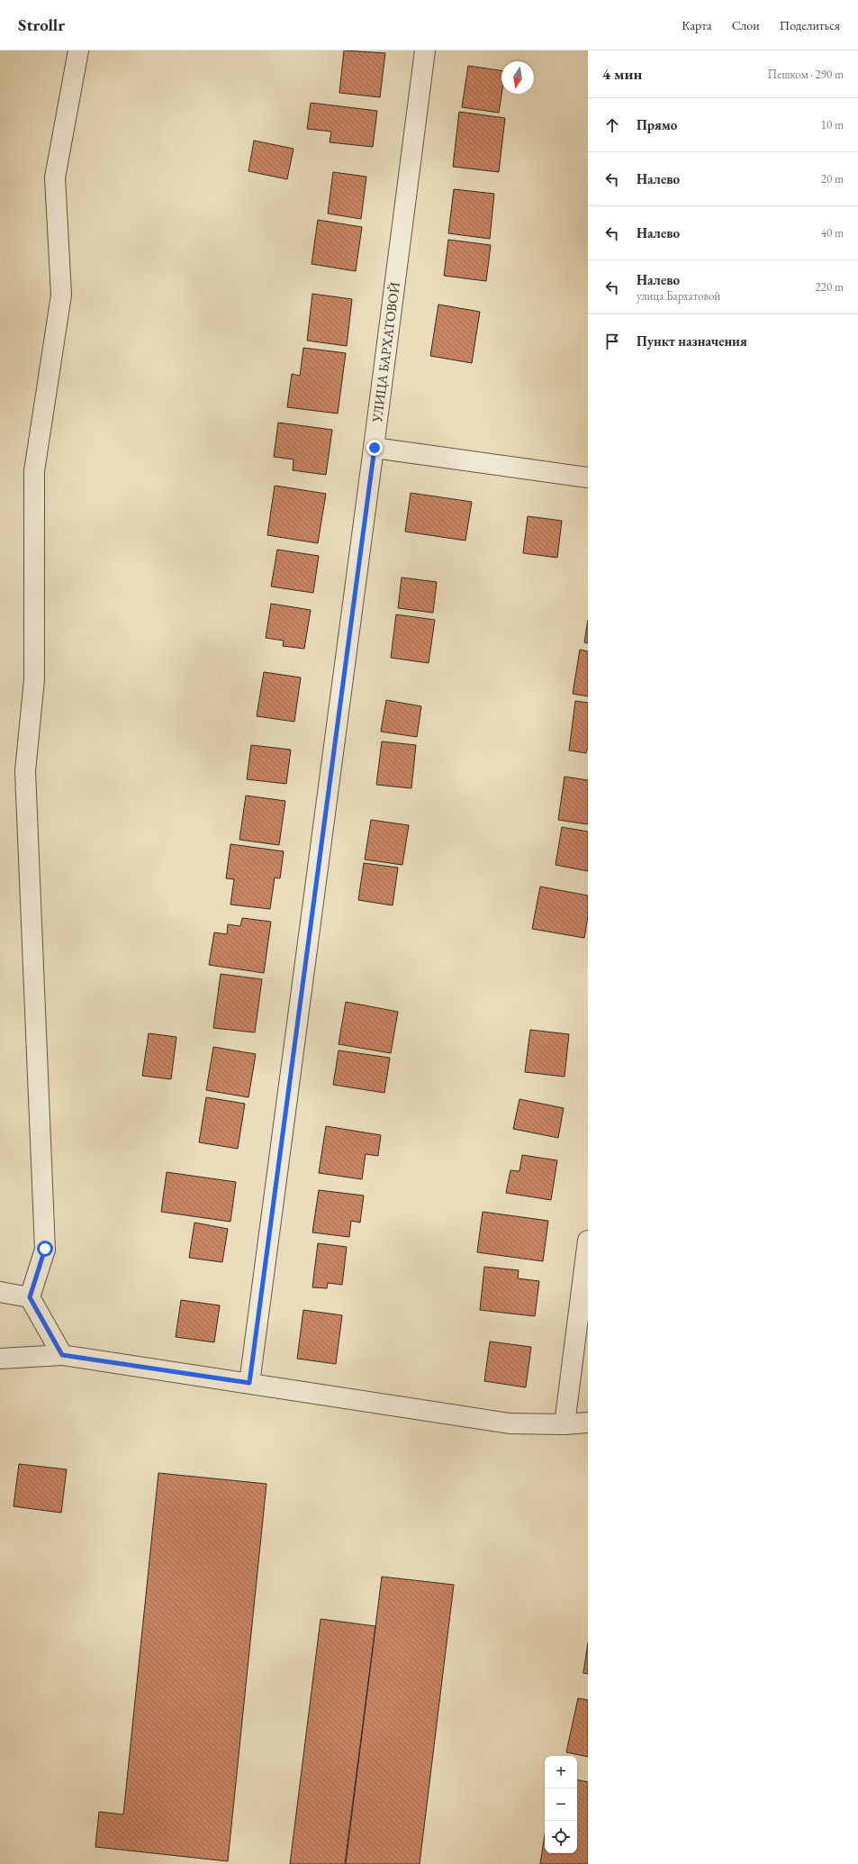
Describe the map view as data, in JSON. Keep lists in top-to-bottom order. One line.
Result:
{"streets":{"street":["УЛИЦА БАРХАТОВОЙ"]},"north":"bottom","page":{"header":"Strollr","nav":["Карта","Слои","Поделиться"],"heading":["4 мин","Пешком · 290 m"],"list":[["Прямо","10 m"],["Налево","20 m"],["Налево","40 m"],["Налево","улица Бархатовой","220 m"],"Пункт назначения"],"map_buttons":["+","−"]}}
